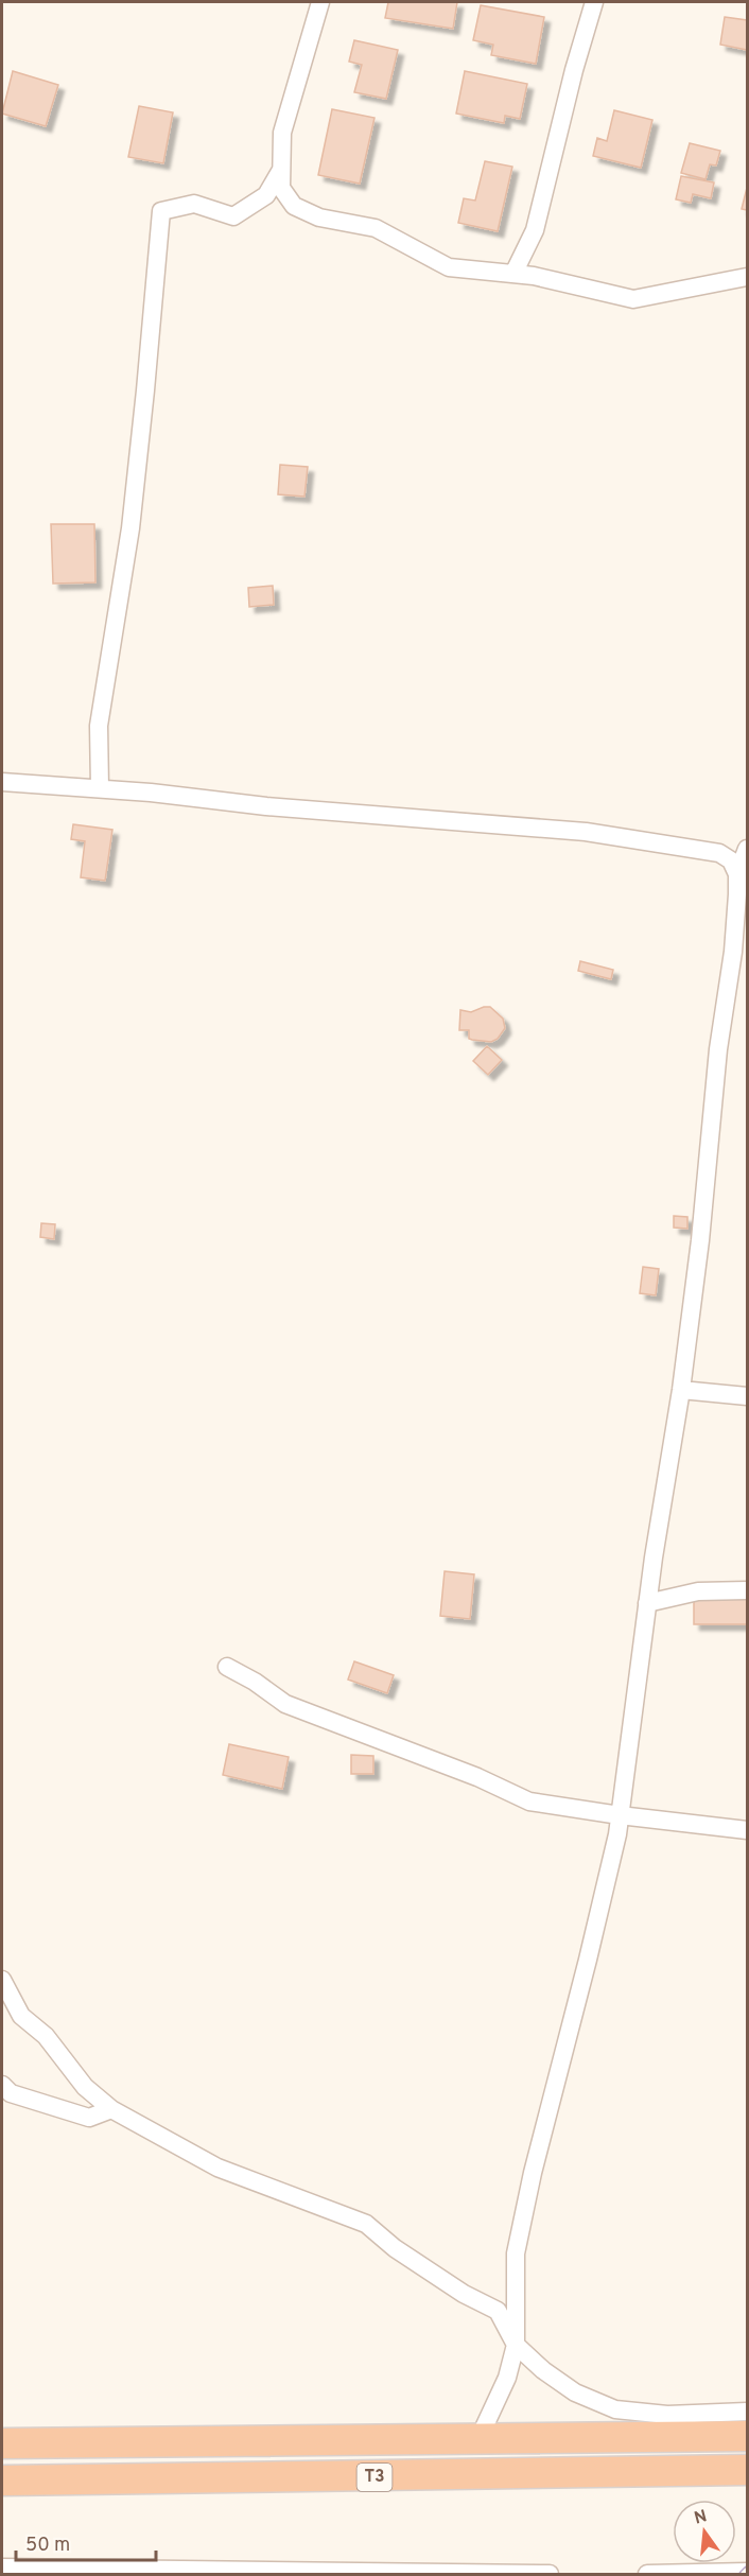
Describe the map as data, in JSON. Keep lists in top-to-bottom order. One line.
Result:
{"streets":{"highway":["T3"]},"scale_bar":"50 m","north":"top"}
